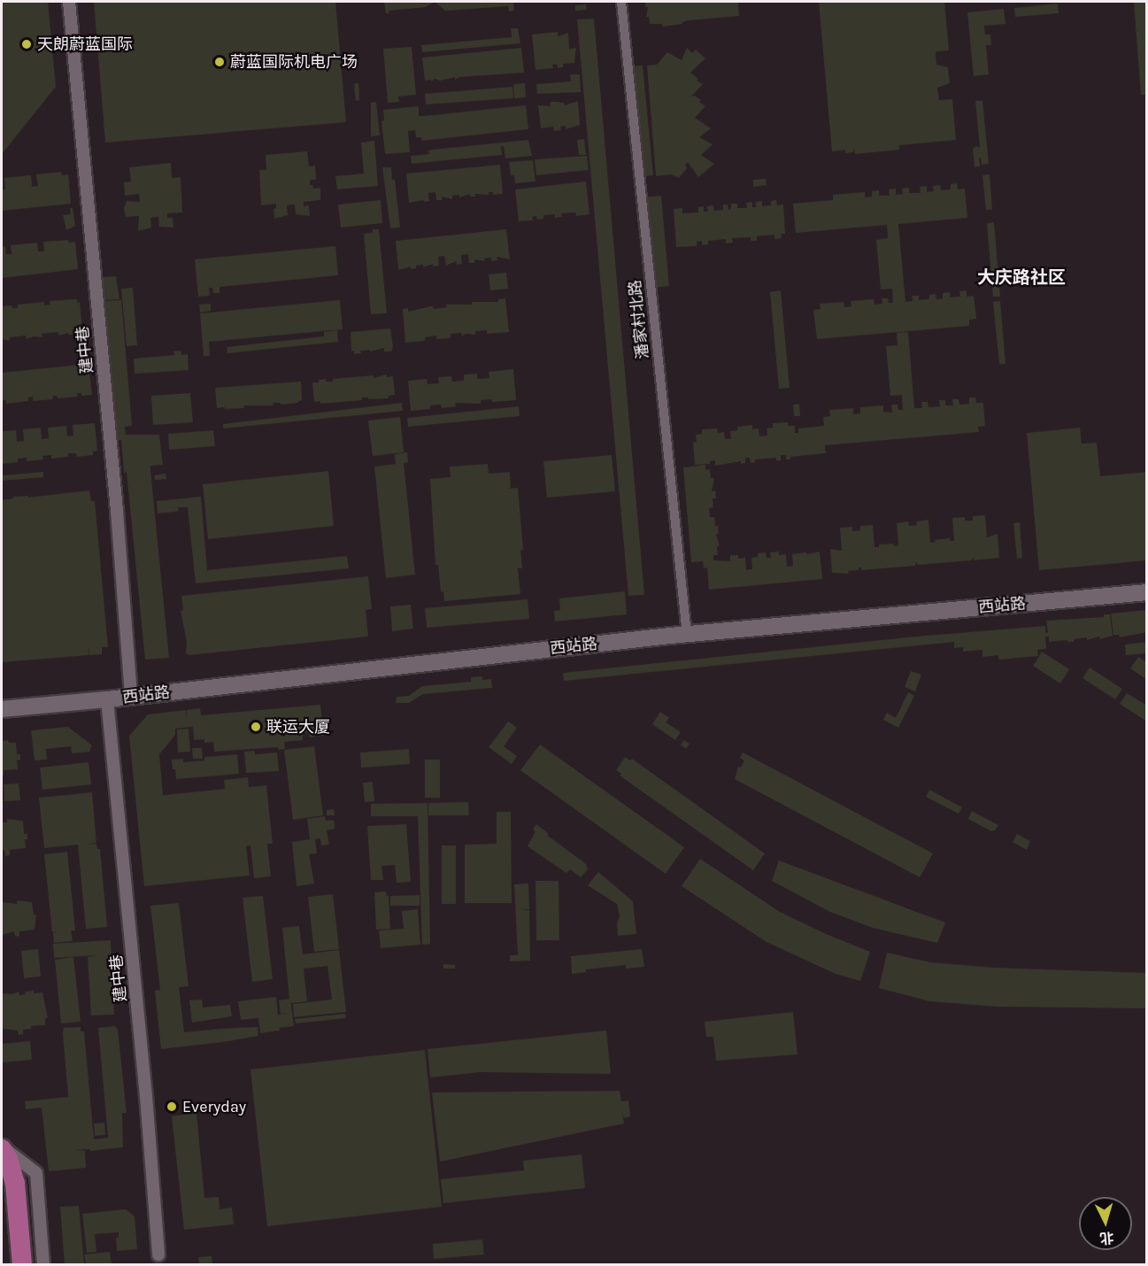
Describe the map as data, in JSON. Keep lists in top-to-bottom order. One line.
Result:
{"streets":{"street":["潘家村北路","建中巷","西站路"]},"crossings":[["潘家村北路","西站路"],["建中巷","西站路"]],"districts":["大庆路社区"],"places":["天朗蔚蓝国际","蔚蓝国际机电广场","联运大厦","Everyday"],"north":"bottom"}
